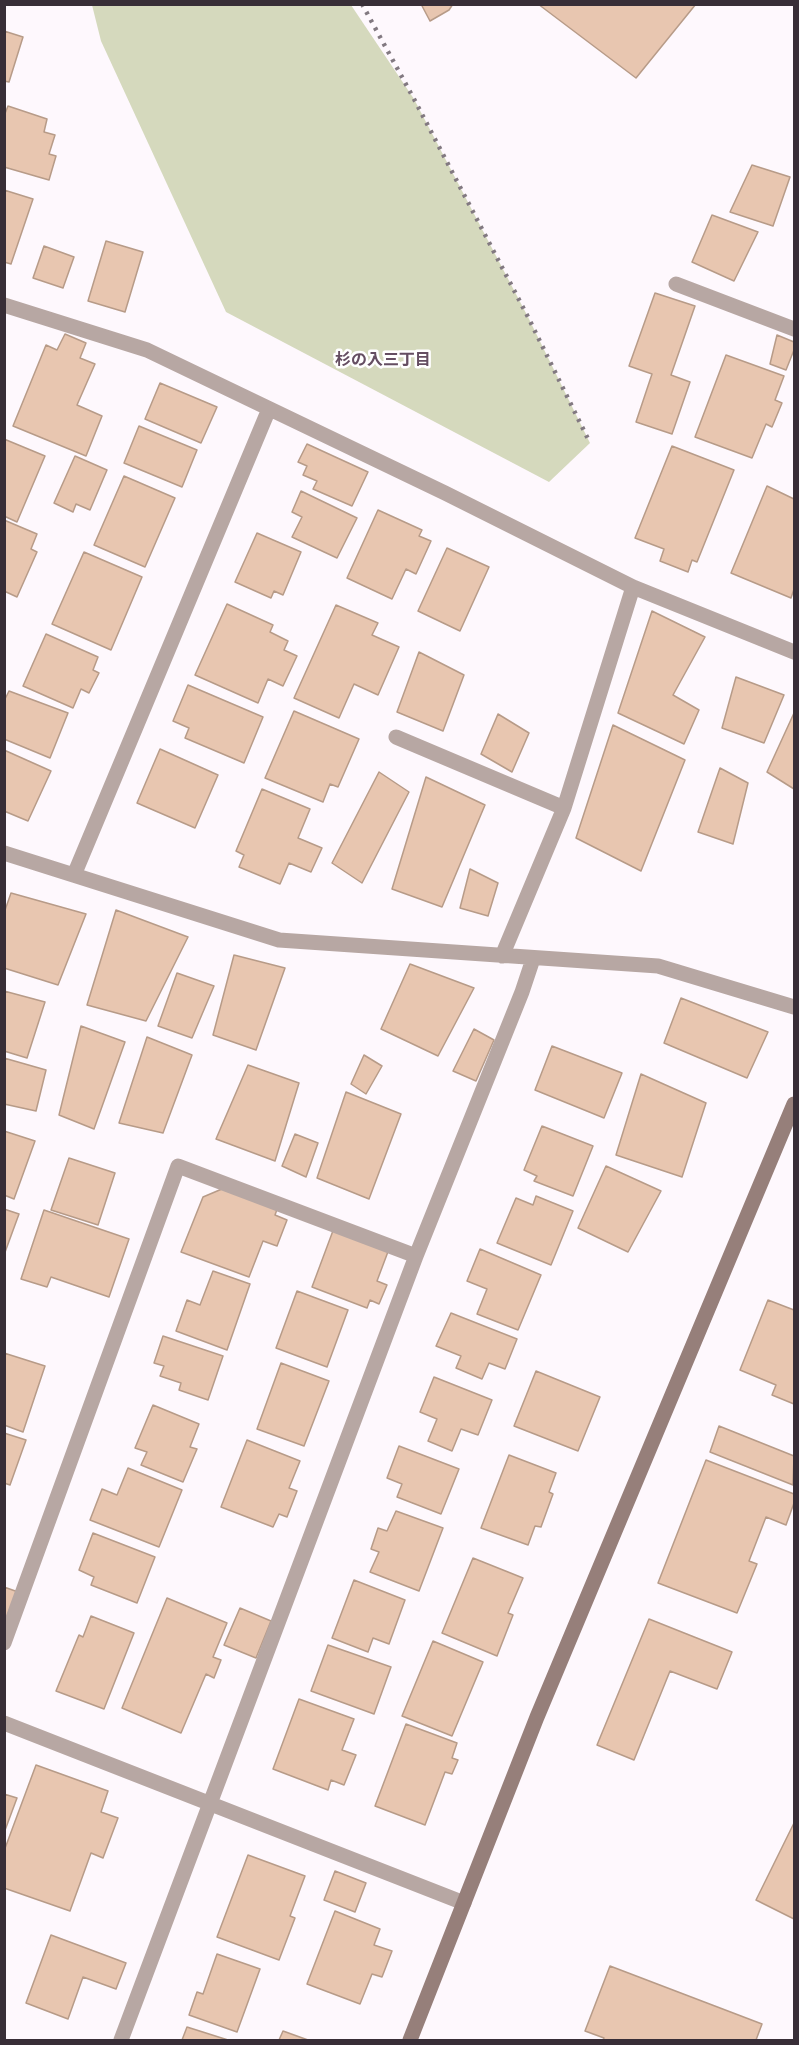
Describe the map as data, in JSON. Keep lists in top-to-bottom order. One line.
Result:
{"districts":["杉の入三丁目"]}
